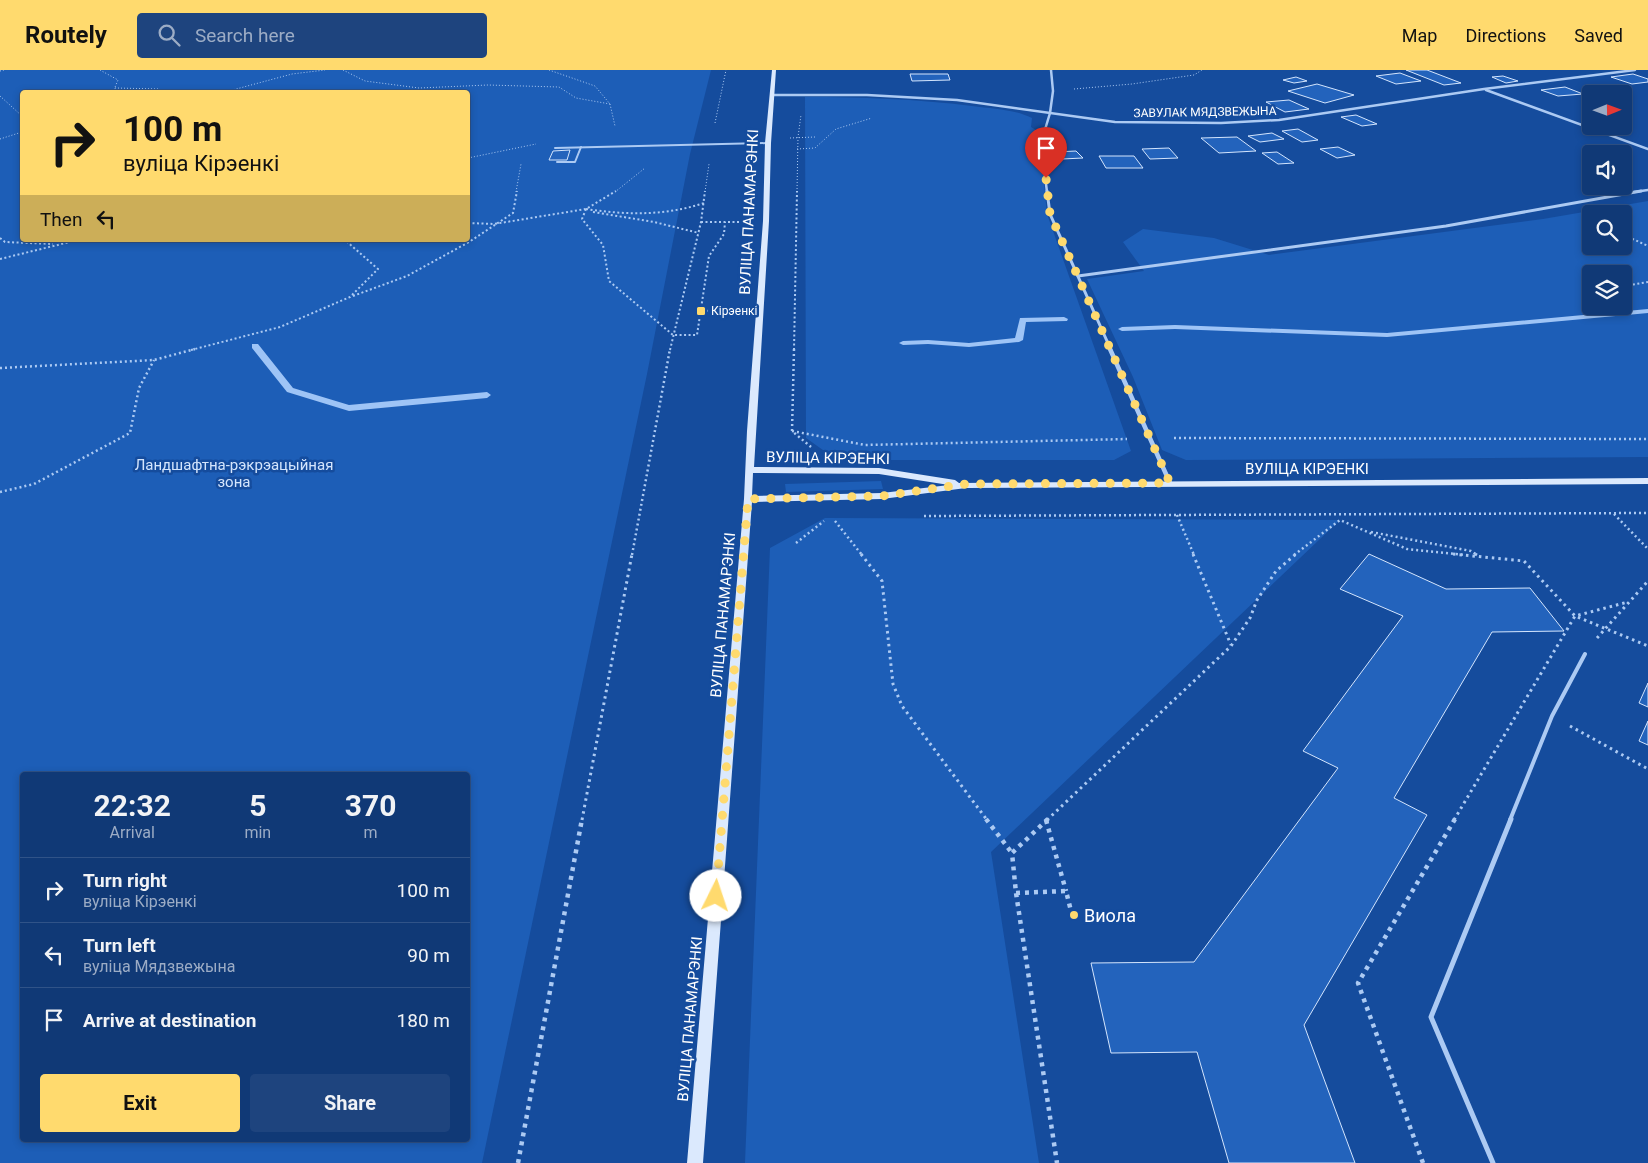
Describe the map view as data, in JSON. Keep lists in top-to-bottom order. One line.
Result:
{"streets":{"main road":["ВУЛІЦА ПАНАМАРЭНКІ","ВУЛІЦА КІРЭЕНКІ"],"street":["ЗАВУЛАК МЯДЗВЕЖЫНА"]},"crossings":[["ЗАВУЛАК МЯДЗВЕЖЫНА","ВУЛІЦА ПАНАМАРЭНКІ"],["ВУЛІЦА ПАНАМАРЭНКІ","ВУЛІЦА КІРЭЕНКІ"]],"parks":["Ландшафтна-рэкрэацыйная зона"],"places":{"transit":["Кірэенкі"],"other":["Виола"]},"north":"right","page":{"header":"Routely","search":"Search here","nav":["Map","Directions","Saved"],"turn":["100 m","вуліца Кірэенкі"],"then":"Then","eta":["22:32","Arrival","5","min","370","m"],"list":[{"name":"Turn right","note":"вуліца Кірэенкі","value":"100 m"},{"name":"Turn left","note":"вуліца Мядзвежына","value":"90 m"},{"name":"Arrive at destination","value":"180 m"}],"buttons":["Exit","Share"]}}
